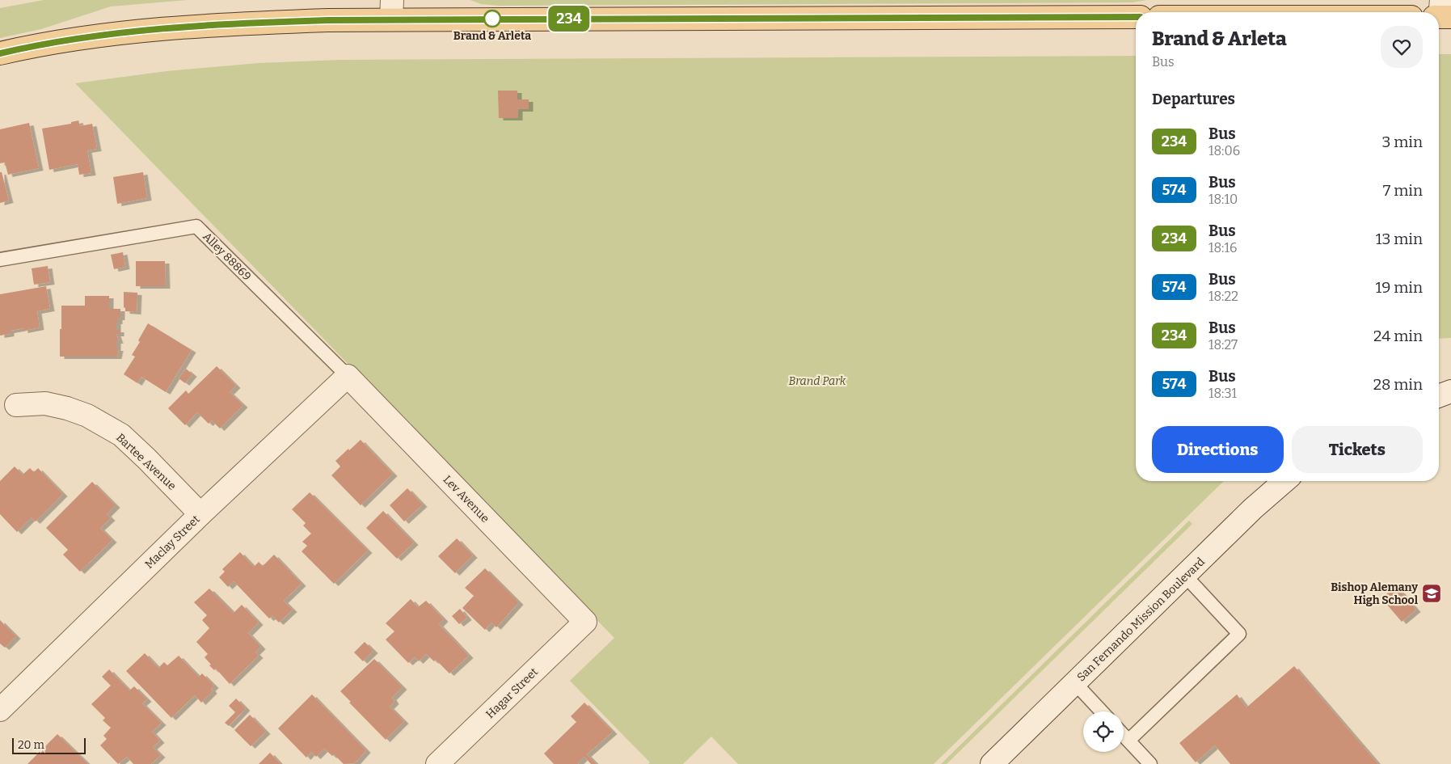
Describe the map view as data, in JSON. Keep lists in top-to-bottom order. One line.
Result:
{"streets":{"street":["Bartee Avenue","Lev Avenue","Maclay Street","San Fernando Mission Boulevard","Hagar Street"],"lane":["Alley 88869"]},"crossings":[["Alley 88869","Lev Avenue"],["Alley 88869","Maclay Street"],["Bartee Avenue","Maclay Street"],["Lev Avenue","Maclay Street"],["Lev Avenue","Hagar Street"]],"parks":["Brand Park"],"places":{"other":["Brand & Arleta"],"school or university":["Bishop Alemany High School"]},"lines":["bus line 234"],"scale_bar":"20 m","page":{"on_map":"234","heading":[["Brand & Arleta","Bus"],"Departures"],"list":[{"mark":"234","name":"Bus","note":"18:06","value":"3 min"},{"mark":"574","name":"Bus","note":"18:10","value":"7 min"},{"mark":"234","name":"Bus","note":"18:16","value":"13 min"},{"mark":"574","name":"Bus","note":"18:22","value":"19 min"},{"mark":"234","name":"Bus","note":"18:27","value":"24 min"},{"mark":"574","name":"Bus","note":"18:31","value":"28 min"}],"buttons":["Directions","Tickets"],"scale":"20 m"}}
